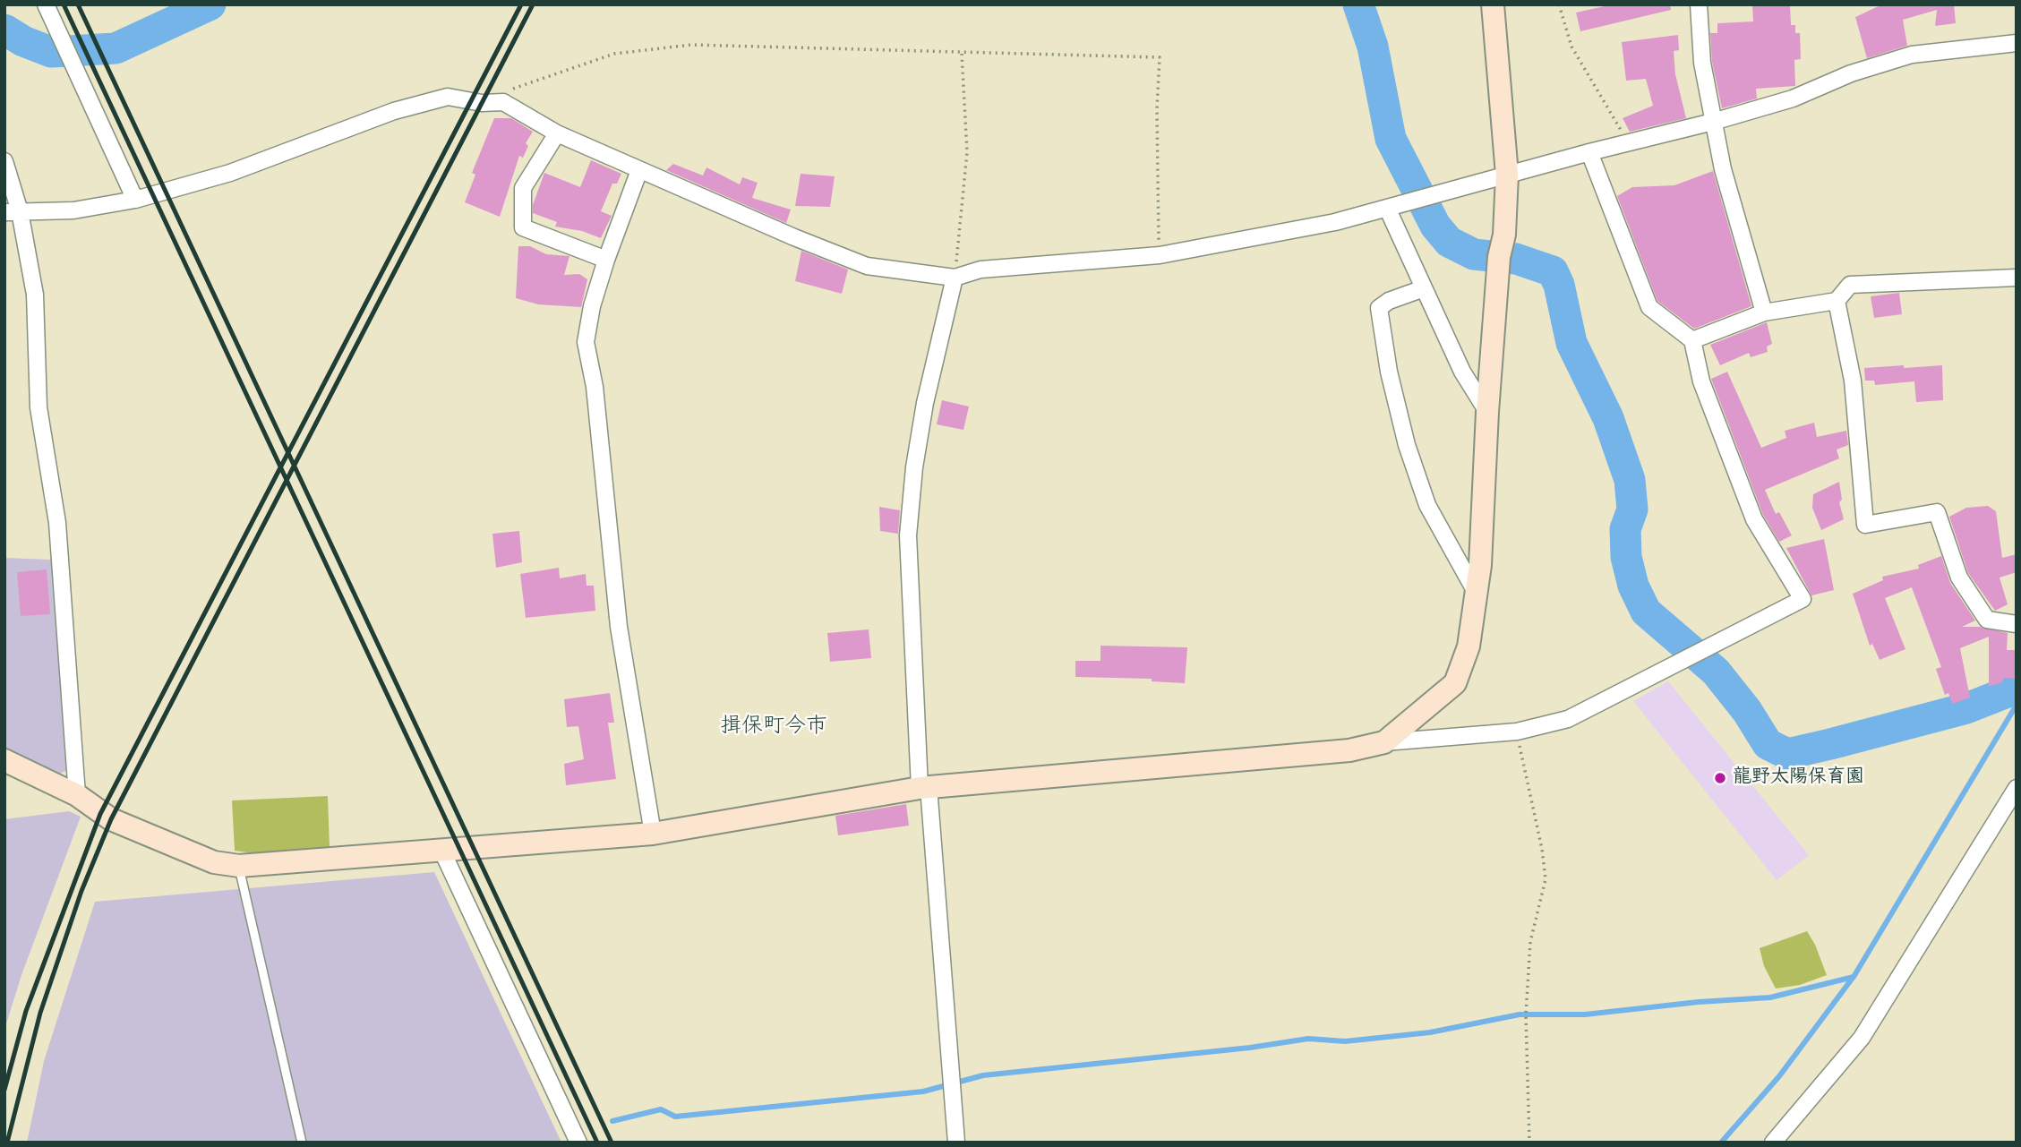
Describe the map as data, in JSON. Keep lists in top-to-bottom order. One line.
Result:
{"districts":["揖保町今市"],"places":["龍野太陽保育園"]}
